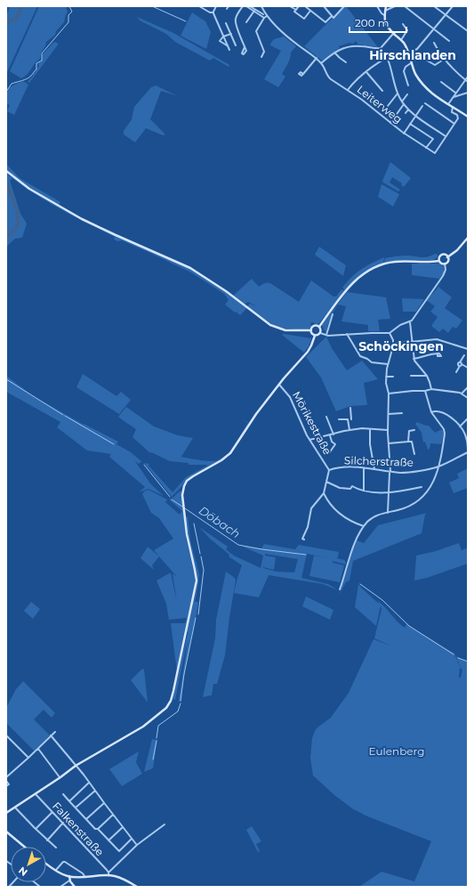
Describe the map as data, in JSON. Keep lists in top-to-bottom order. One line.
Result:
{"streets":{"street":["Leiterweg","Mörikestraße","Silcherstraße","Falkenstraße"]},"crossings":[["Mörikestraße","Silcherstraße"]],"districts":["Hirschlanden","Schöckingen"],"water":["Döbach"],"parks":["Eulenberg"],"scale_bar":"200 m","north":"bottom left"}
